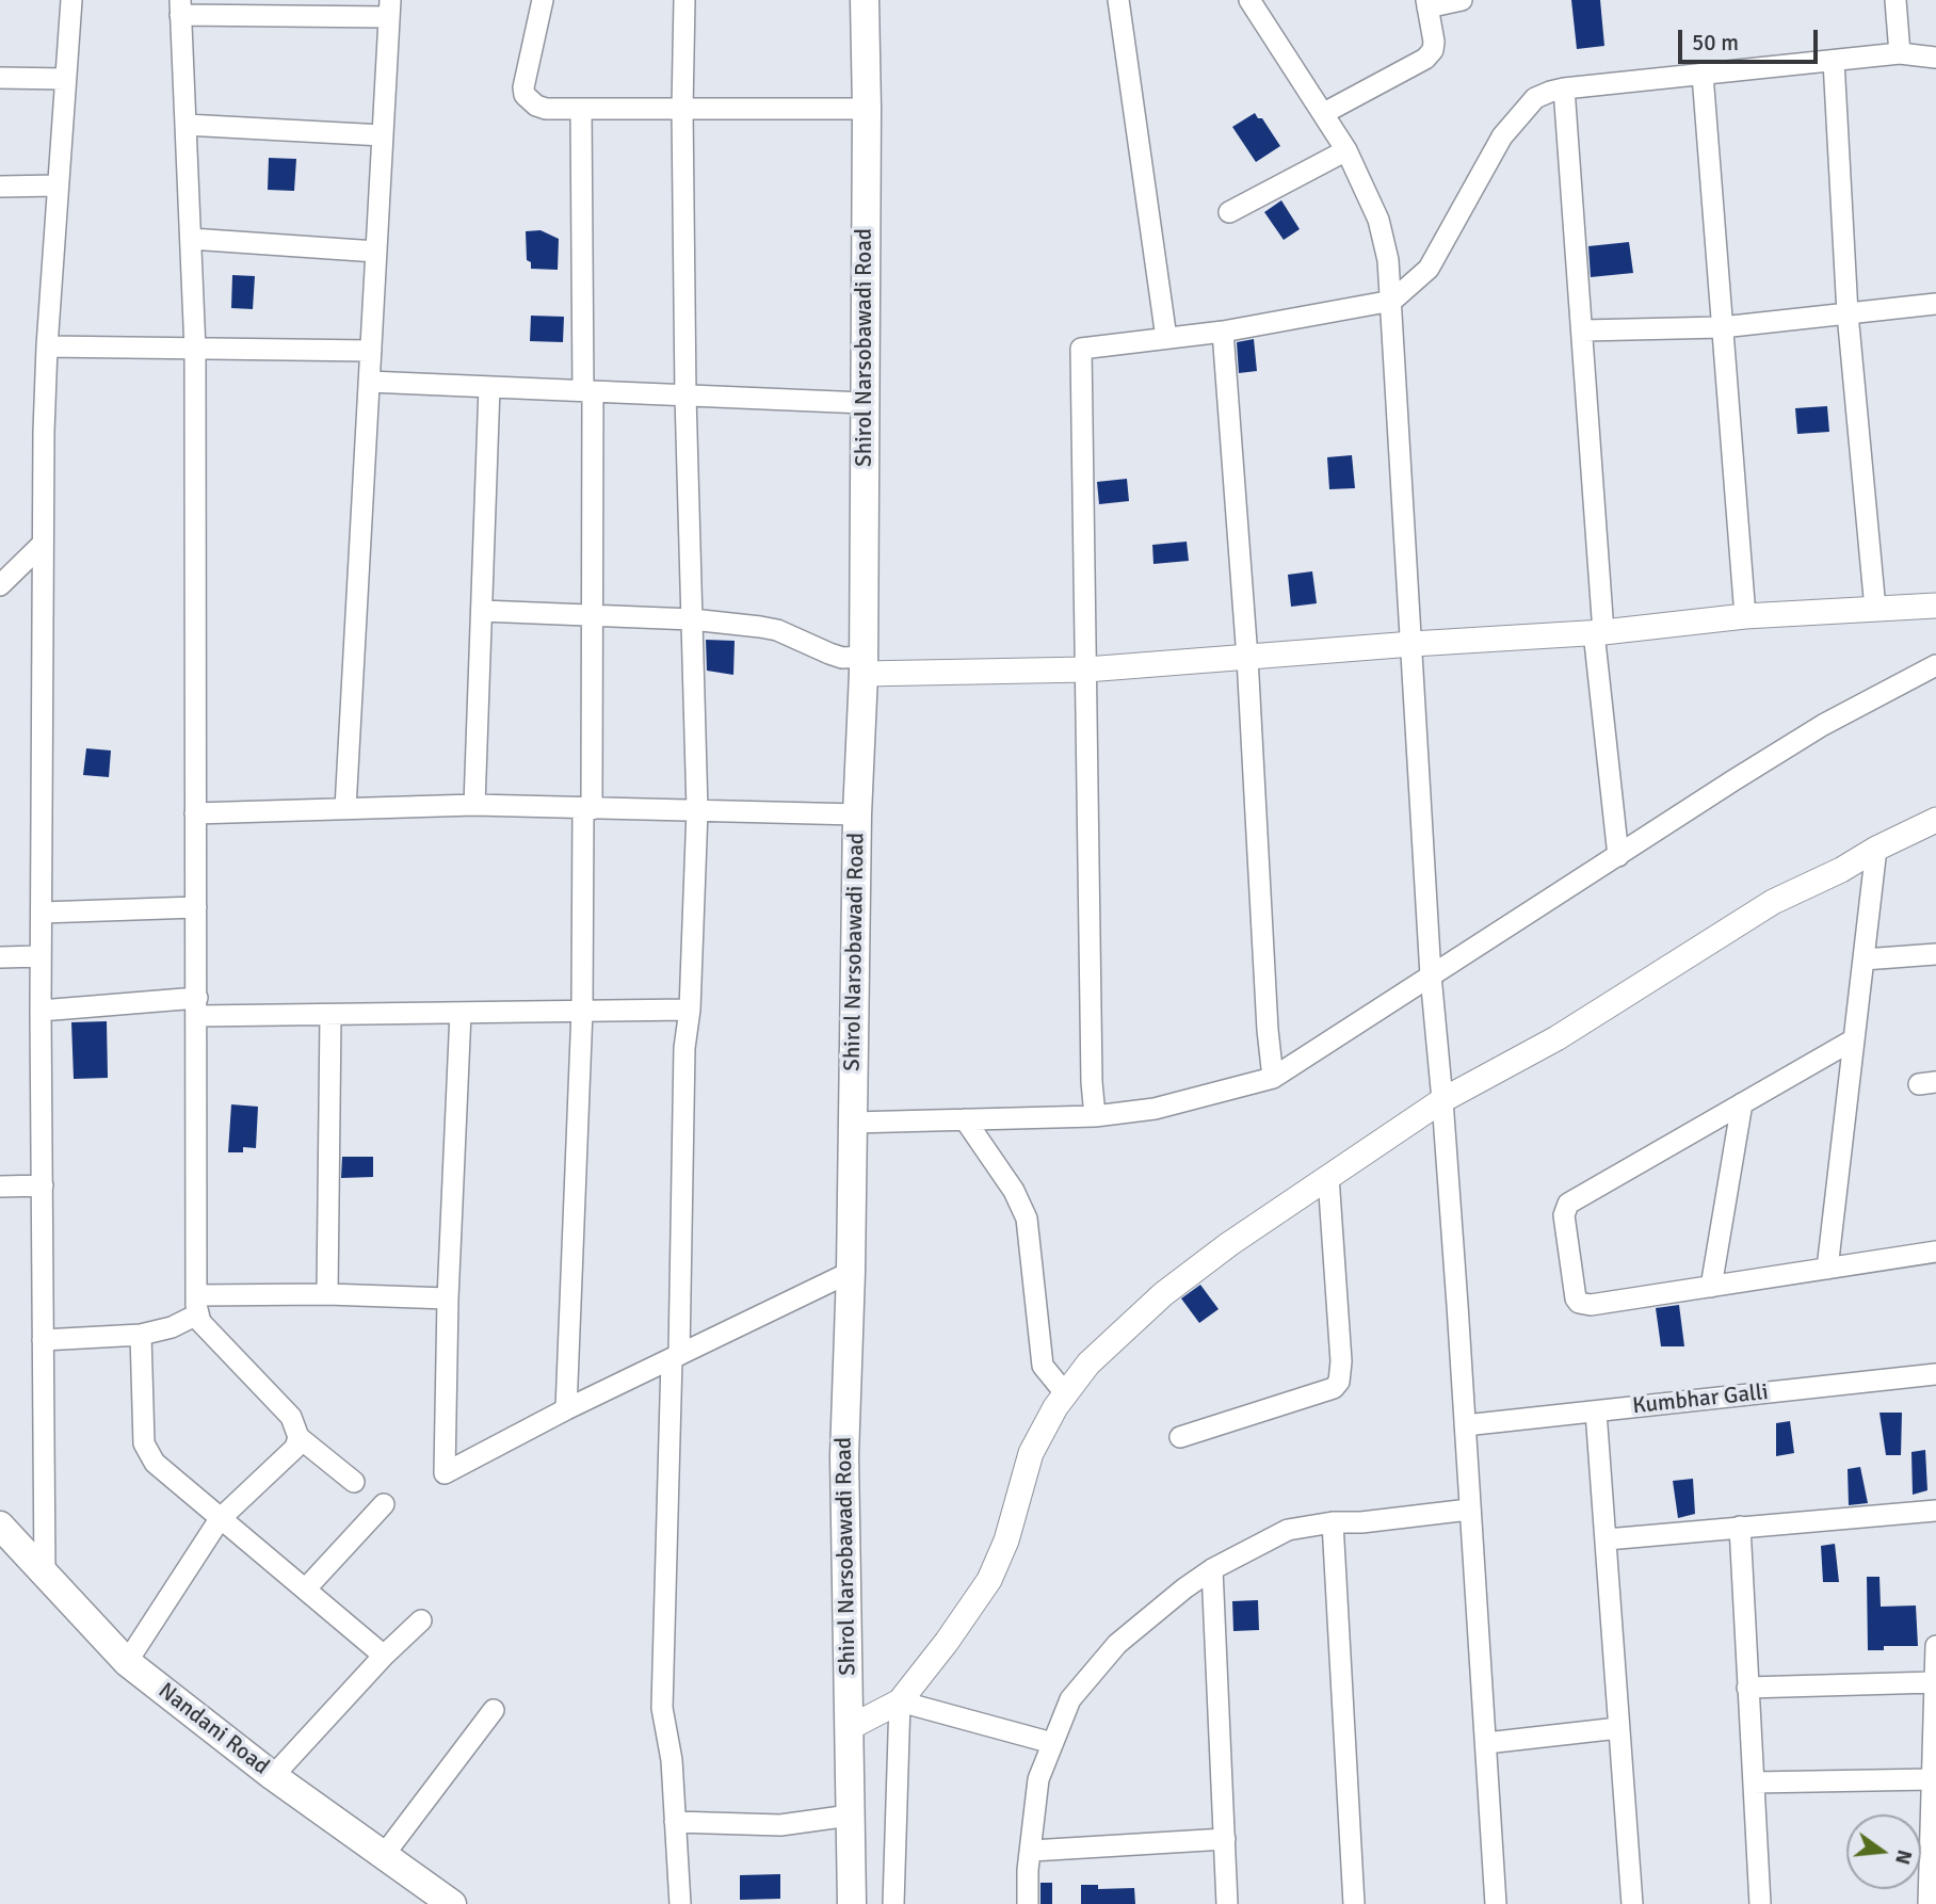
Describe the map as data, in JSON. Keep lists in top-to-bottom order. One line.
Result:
{"streets":{"main road":["Shirol Narsobawadi Road","Nandani Road"],"street":["Kumbhar Galli"]},"scale_bar":"50 m","north":"right"}
